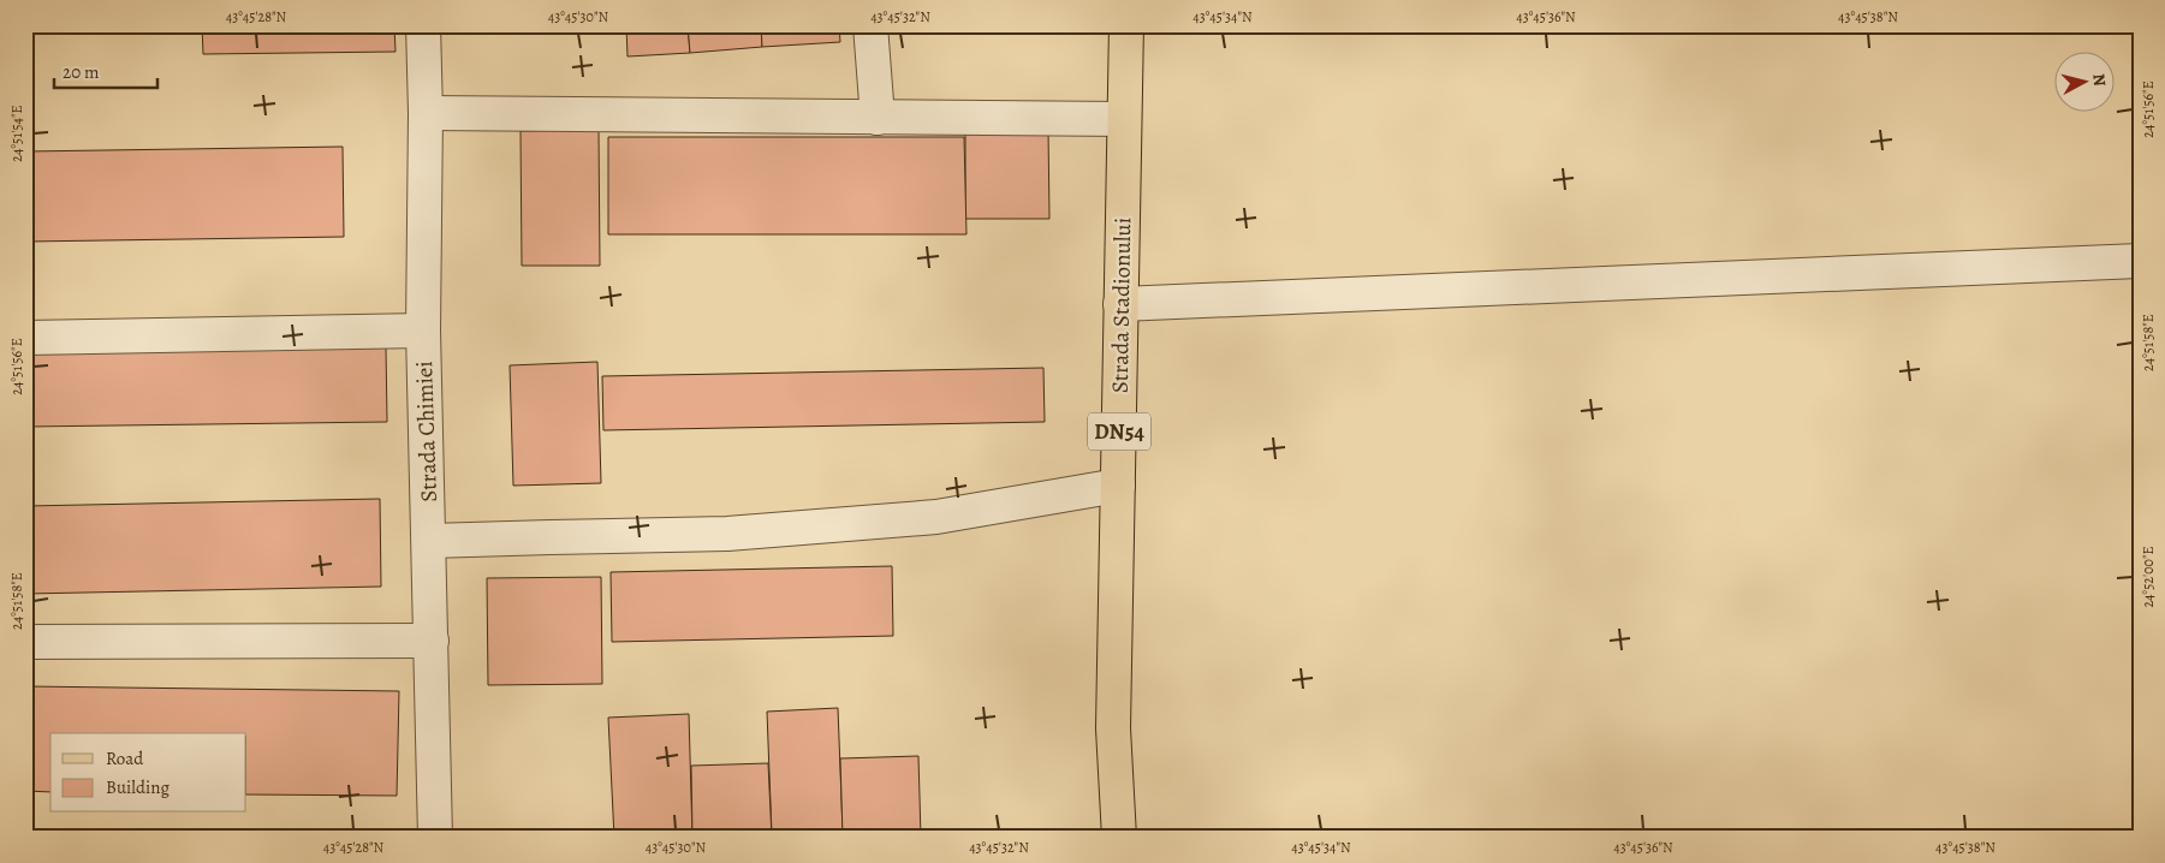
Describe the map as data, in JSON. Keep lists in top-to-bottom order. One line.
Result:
{"streets":{"main road":["Strada Stadionului","DN54"],"street":["Strada Chimiei"]},"legend":["Road","Building"],"scale_bar":"20 m","north":"right","coordinates":["43°45'28\"N","43°45'30\"N","43°45'32\"N","43°45'34\"N","43°45'36\"N","43°45'38\"N","24°51'56\"E","24°51'54\"E","24°51'58\"E","24°52'00\"E"]}
